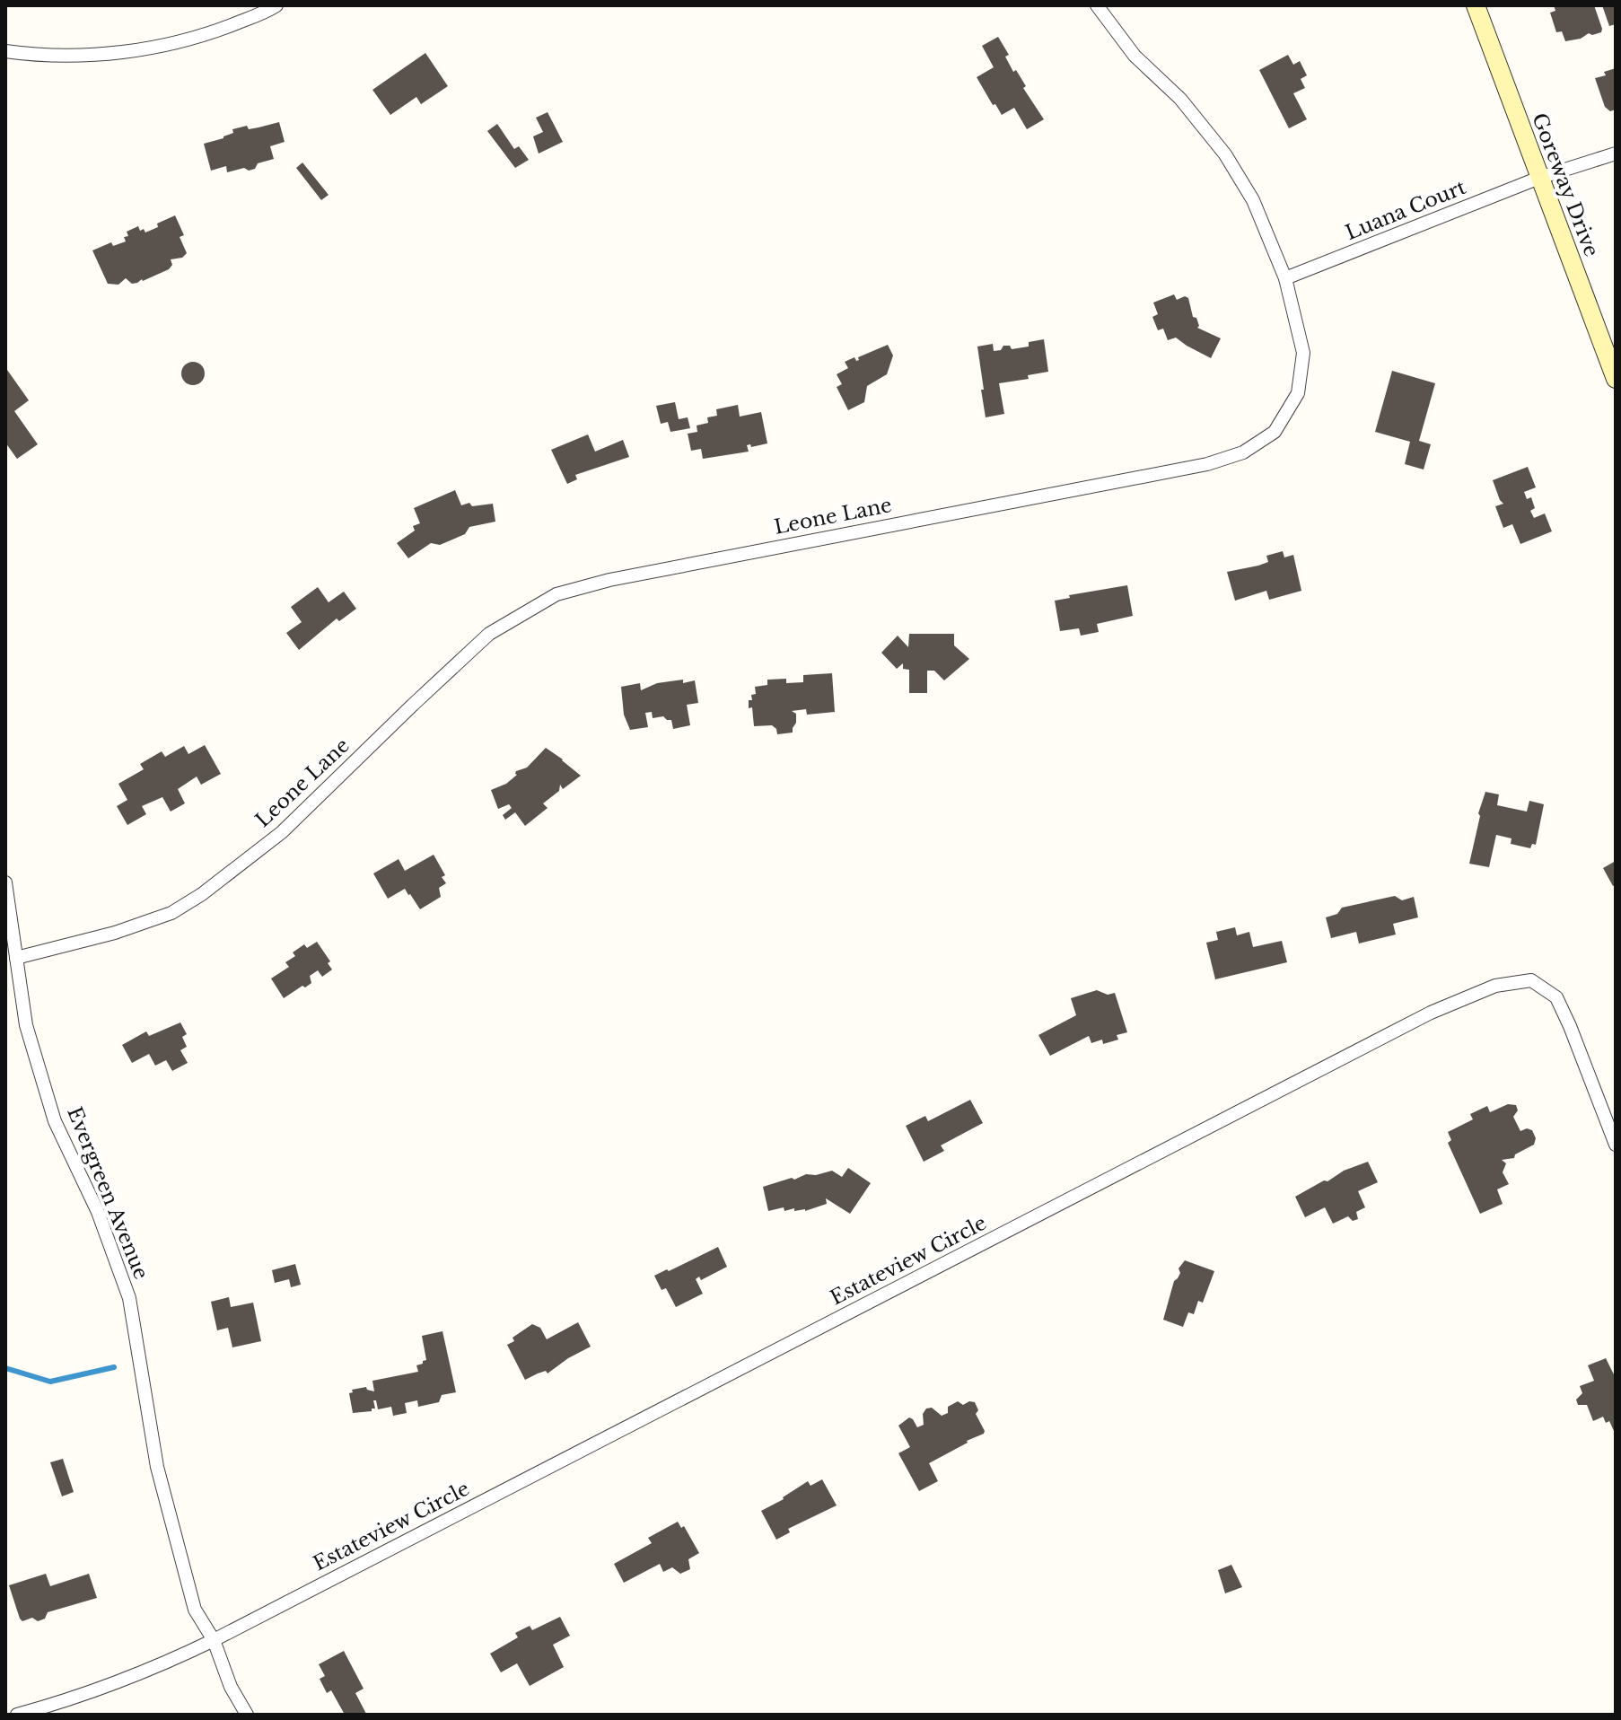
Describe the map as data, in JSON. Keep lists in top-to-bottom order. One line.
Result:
{"streets":{"street":["Goreway Drive","Luana Court","Leone Lane","Evergreen Avenue","Estateview Circle"]},"crossings":[["Goreway Drive","Luana Court"],["Luana Court","Leone Lane"],["Leone Lane","Evergreen Avenue"],["Evergreen Avenue","Estateview Circle"]]}
